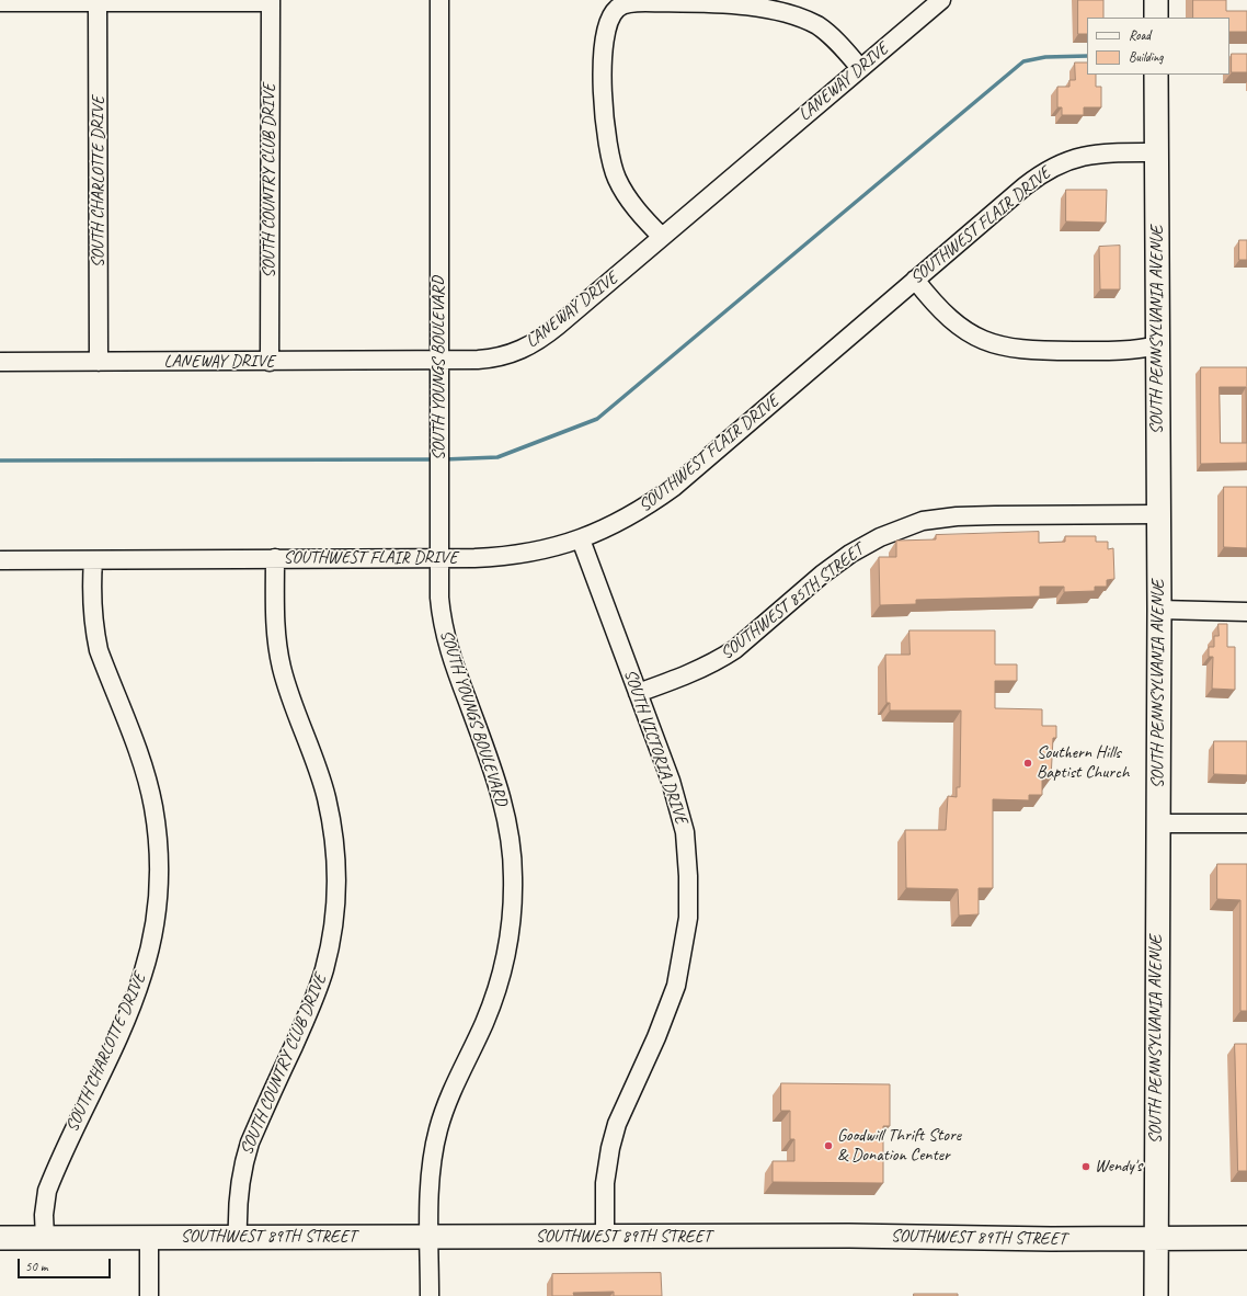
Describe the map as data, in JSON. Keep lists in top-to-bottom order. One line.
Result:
{"streets":{"main road":["SOUTH PENNSYLVANIA AVENUE","SOUTHWEST 89TH STREET"],"street":["LANEWAY DRIVE","SOUTH COUNTRY CLUB DRIVE","SOUTH CHARLOTTE DRIVE","SOUTHWEST FLAIR DRIVE","SOUTH YOUNGS BOULEVARD","SOUTHWEST 85TH STREET","SOUTH VICTORIA DRIVE"]},"crossings":[["LANEWAY DRIVE","SOUTH COUNTRY CLUB DRIVE"],["LANEWAY DRIVE","SOUTH CHARLOTTE DRIVE"],["LANEWAY DRIVE","SOUTH YOUNGS BOULEVARD"],["SOUTH COUNTRY CLUB DRIVE","SOUTHWEST FLAIR DRIVE"],["SOUTH COUNTRY CLUB DRIVE","SOUTHWEST 89TH STREET"],["SOUTH CHARLOTTE DRIVE","SOUTHWEST FLAIR DRIVE"],["SOUTH CHARLOTTE DRIVE","SOUTHWEST 89TH STREET"],["SOUTHWEST FLAIR DRIVE","SOUTH PENNSYLVANIA AVENUE"],["SOUTHWEST FLAIR DRIVE","SOUTH YOUNGS BOULEVARD"],["SOUTHWEST FLAIR DRIVE","SOUTH VICTORIA DRIVE"],["SOUTH PENNSYLVANIA AVENUE","SOUTHWEST 85TH STREET"],["SOUTH PENNSYLVANIA AVENUE","SOUTHWEST 89TH STREET"],["SOUTH YOUNGS BOULEVARD","SOUTHWEST 89TH STREET"],["SOUTHWEST 85TH STREET","SOUTH VICTORIA DRIVE"],["SOUTH VICTORIA DRIVE","SOUTHWEST 89TH STREET"]],"places":["Southern Hills Baptist Church","Goodwill Thrift Store & Donation Center","Wendy's"],"legend":["Road","Building"],"scale_bar":"50 m"}
